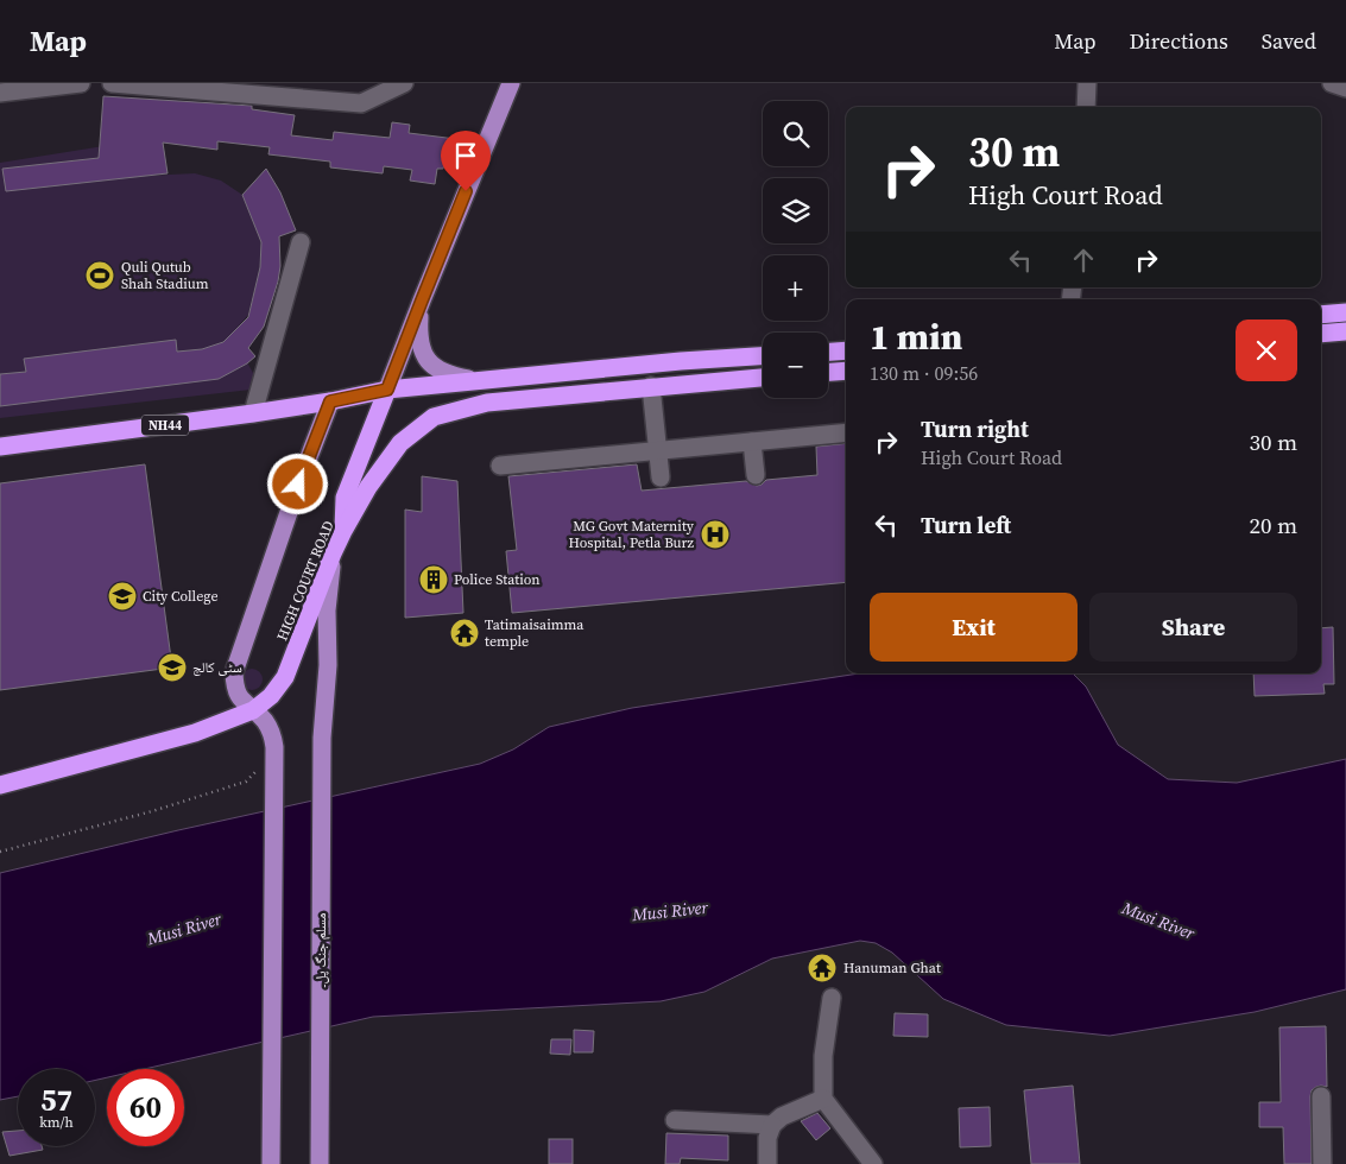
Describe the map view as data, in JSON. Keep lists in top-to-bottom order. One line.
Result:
{"streets":{"highway":["NH44","HIGH COURT ROAD"],"main road":["مسلم جنگ پل۔"]},"crossings":[["HIGH COURT ROAD","مسلم جنگ پل۔"]],"water":["Musi River"],"places":{"sports":["Quli Qutub Shah Stadium"],"hospital":["MG Govt Maternity Hospital, Petla Burz"],"building":["Police Station"],"school or university":["City College","سٹی کالج"],"temple":["Tatimaisaimma temple","Hanuman Ghat"]},"page":{"header":"Map","nav":["Map","Directions","Saved"],"map_buttons":["+","−"],"turn":["30 m","High Court Road"],"heading":["1 min","130 m · 09:56"],"list":[{"name":"Turn right","note":"High Court Road","value":"30 m"},{"name":"Turn left","value":"20 m"}],"buttons":["Exit","Share"],"speed":"57 km/h","limit":"60"}}
